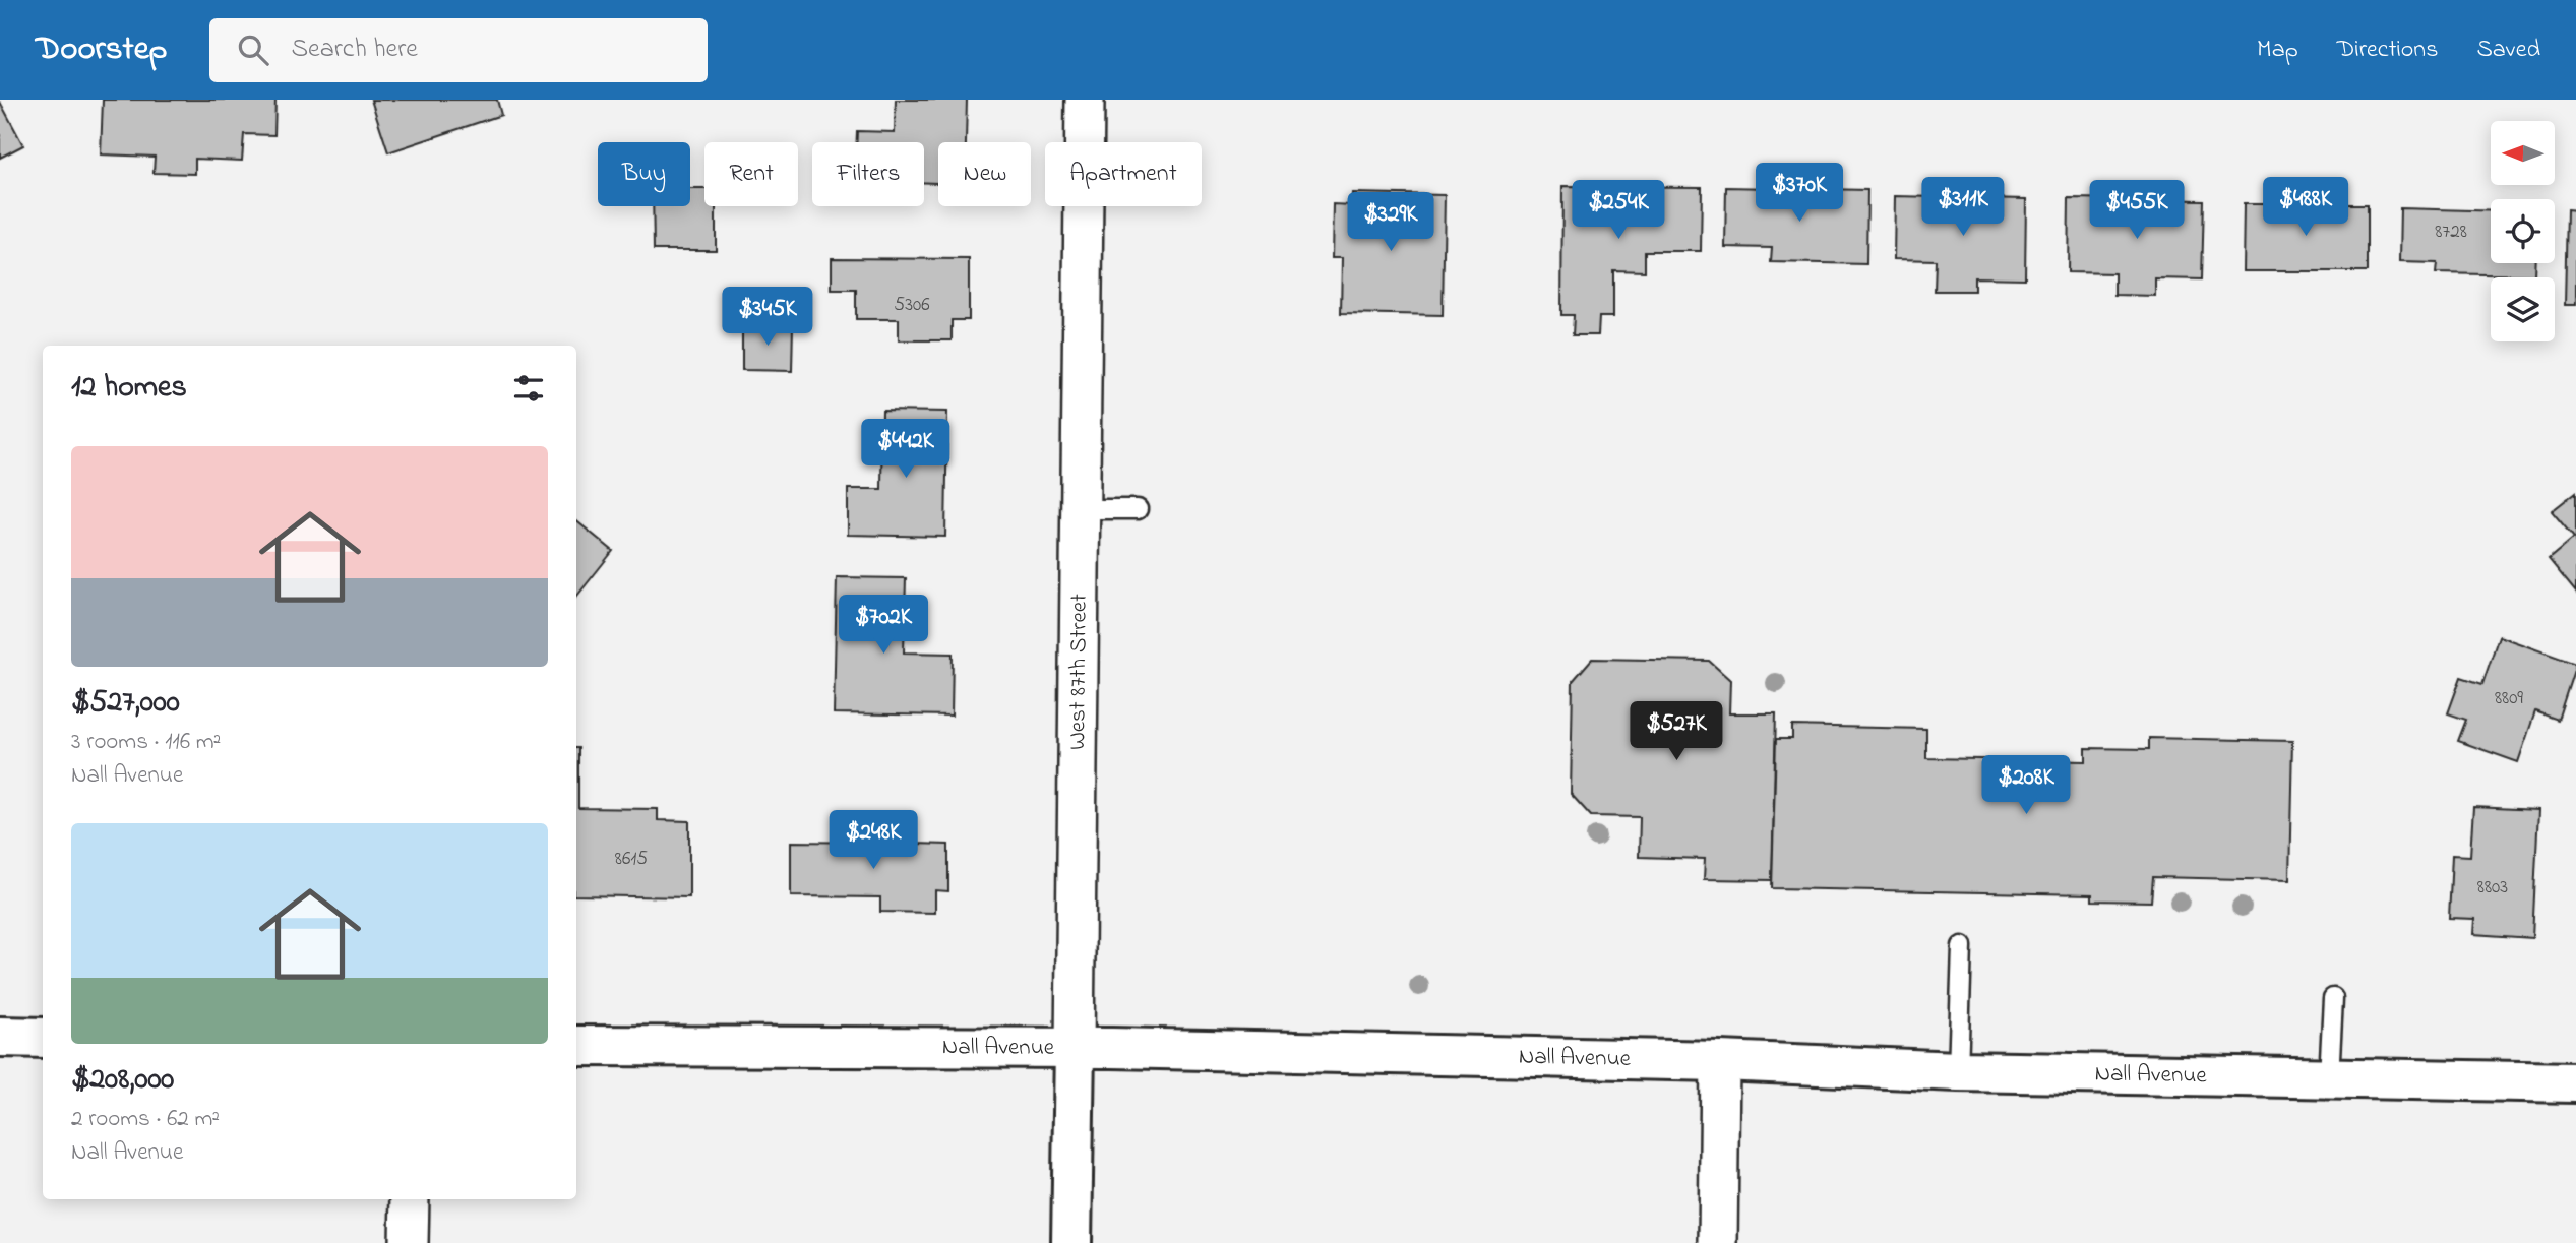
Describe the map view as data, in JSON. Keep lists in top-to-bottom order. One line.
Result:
{"streets":{"main road":["West 87th Street","Nall Avenue"]},"crossings":[["West 87th Street","Nall Avenue"]],"house_numbers":["8728","5306","8809","8615","8803"],"north":"left","page":{"header":"Doorstep","search":"Search here","nav":["Map","Directions","Saved"],"chip":["Buy","Rent","Filters","New","Apartment"],"price":["$370K","$311K","$488K","$254K","$455K","$329K","$345K","$442K","$702K","$527K","$208K","$248K"],"heading":"12 homes","list":[{"name":"$527,000","note":"3 rooms · 116 m² · Nall Avenue"},{"name":"$208,000","note":"2 rooms · 62 m² · Nall Avenue"}]}}
